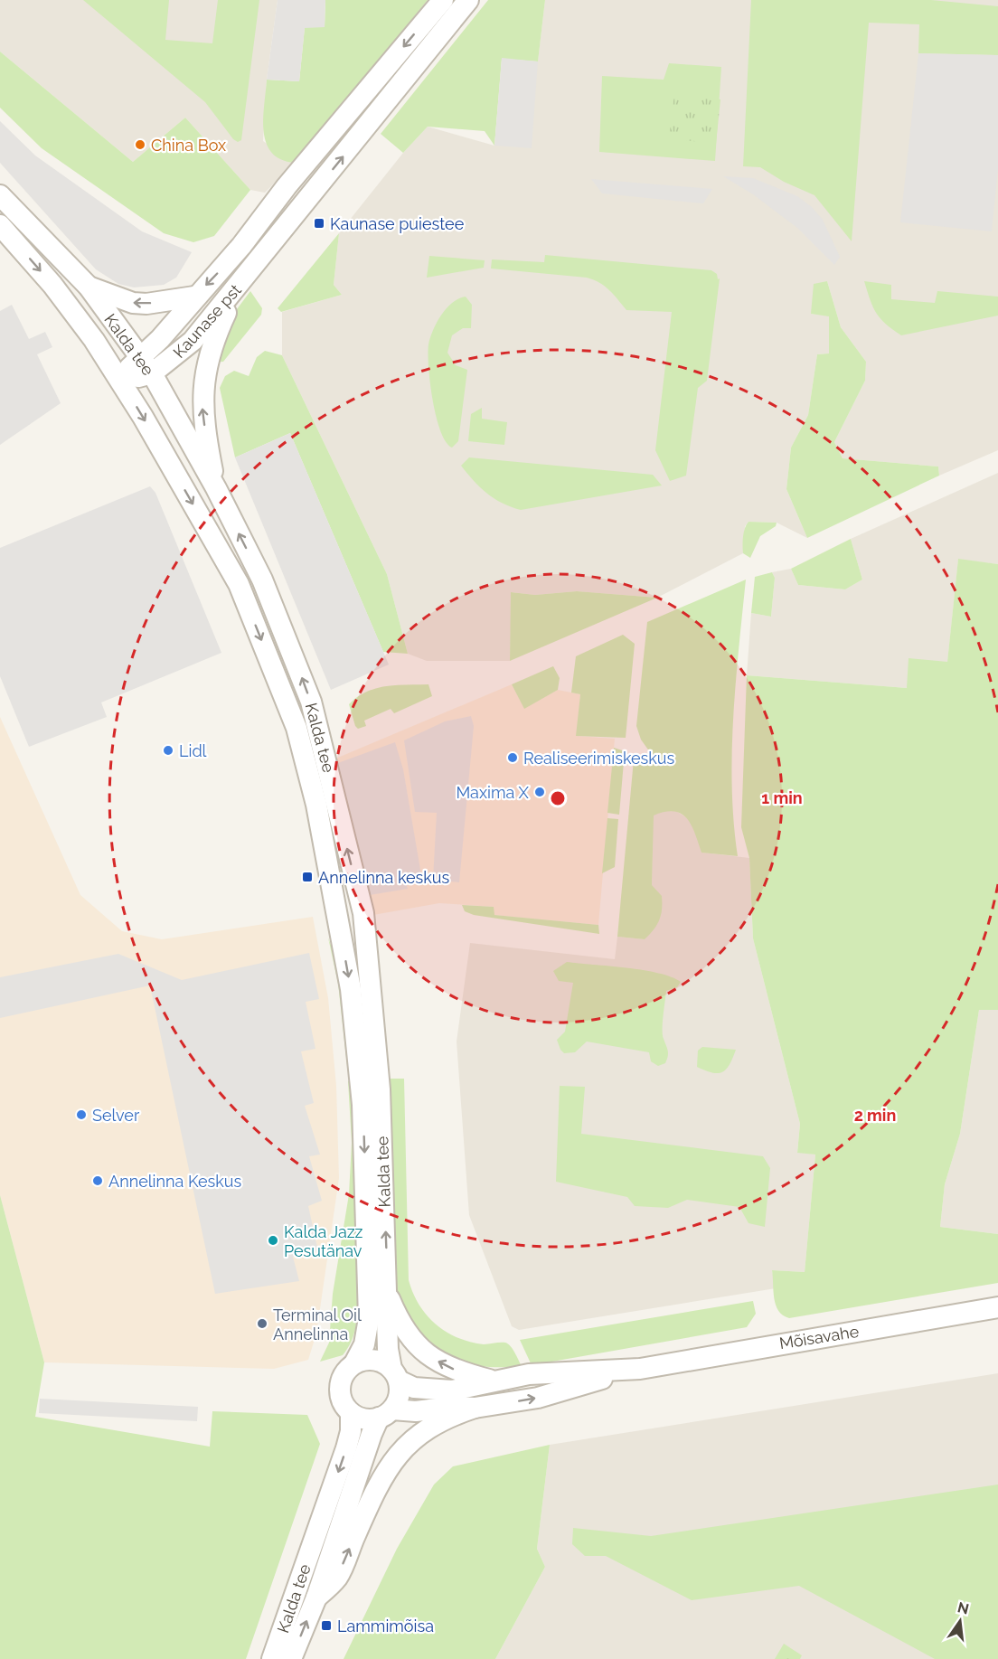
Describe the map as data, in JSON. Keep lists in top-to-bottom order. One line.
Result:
{"streets":{"street":["Kaunase pst","Kalda tee","Mõisavahe"]},"crossings":[["Kaunase pst","Kalda tee"],["Kalda tee","Mõisavahe"]],"places":{"other":["China Box","Lidl","Realiseerimiskeskus","Maxima X","Selver","Annelinna Keskus","Kalda Jazz Pesutänav","Terminal Oil Annelinna"],"transit":["Kaunase puiestee","Annelinna keskus","Lammimõisa"]},"north":"top","rings":["1 min","2 min"]}
